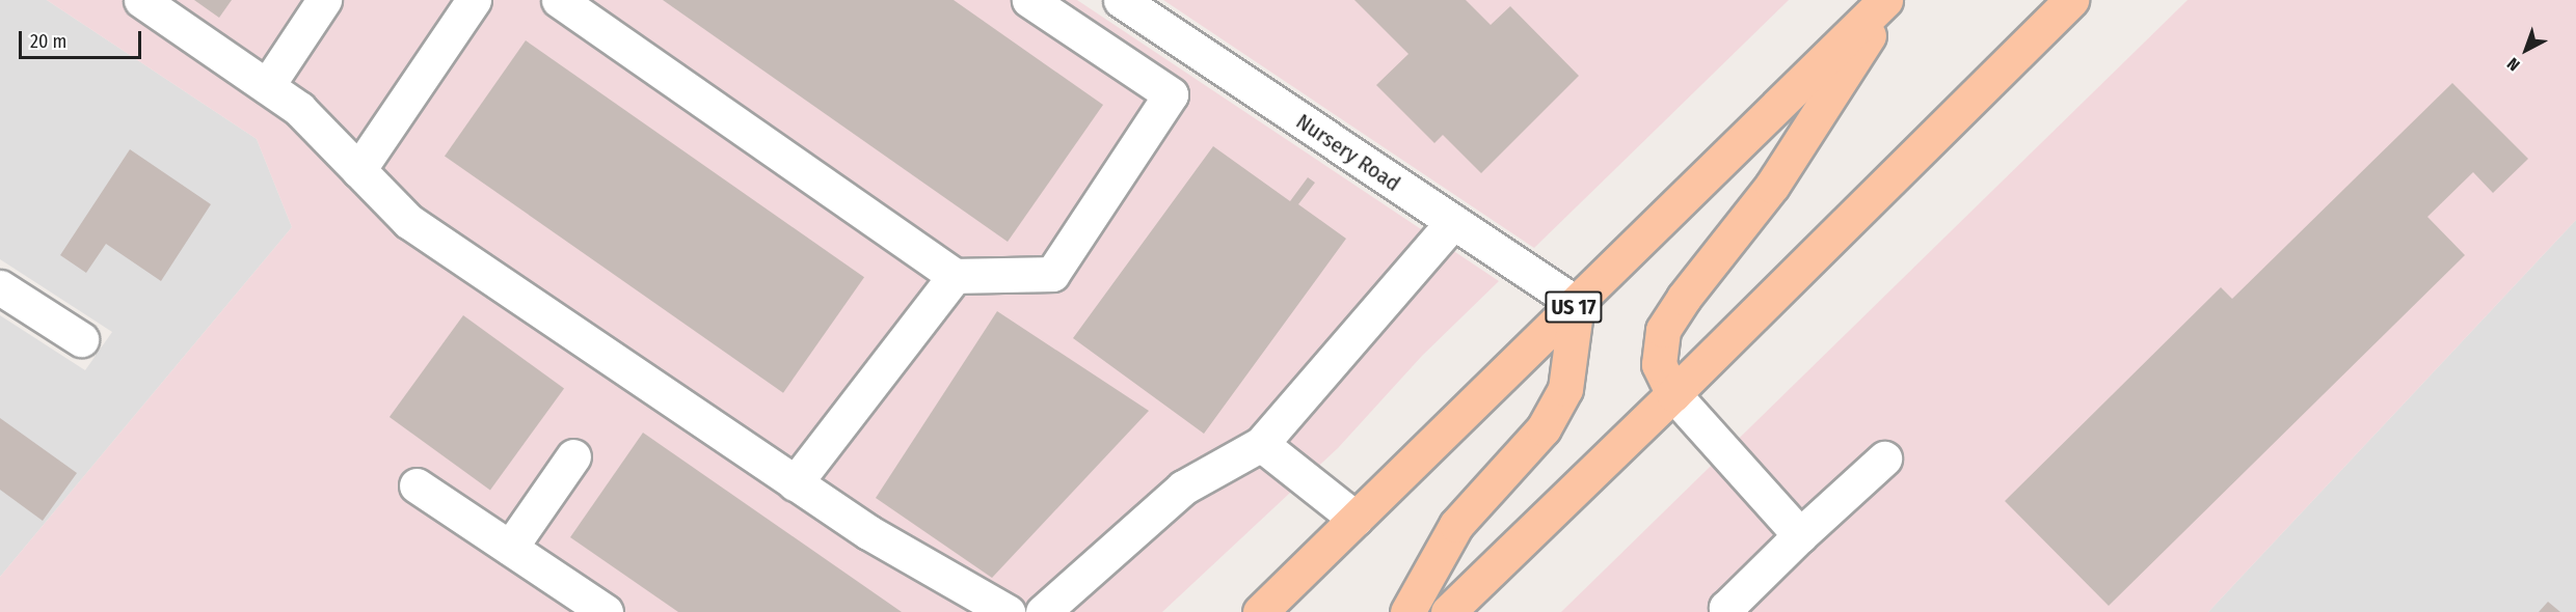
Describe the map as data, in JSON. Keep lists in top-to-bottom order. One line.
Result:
{"streets":{"main road":["US 17"],"street":["Nursery Road"]},"crossings":[["Nursery Road","US 17"]],"scale_bar":"20 m","north":"bottom left"}
